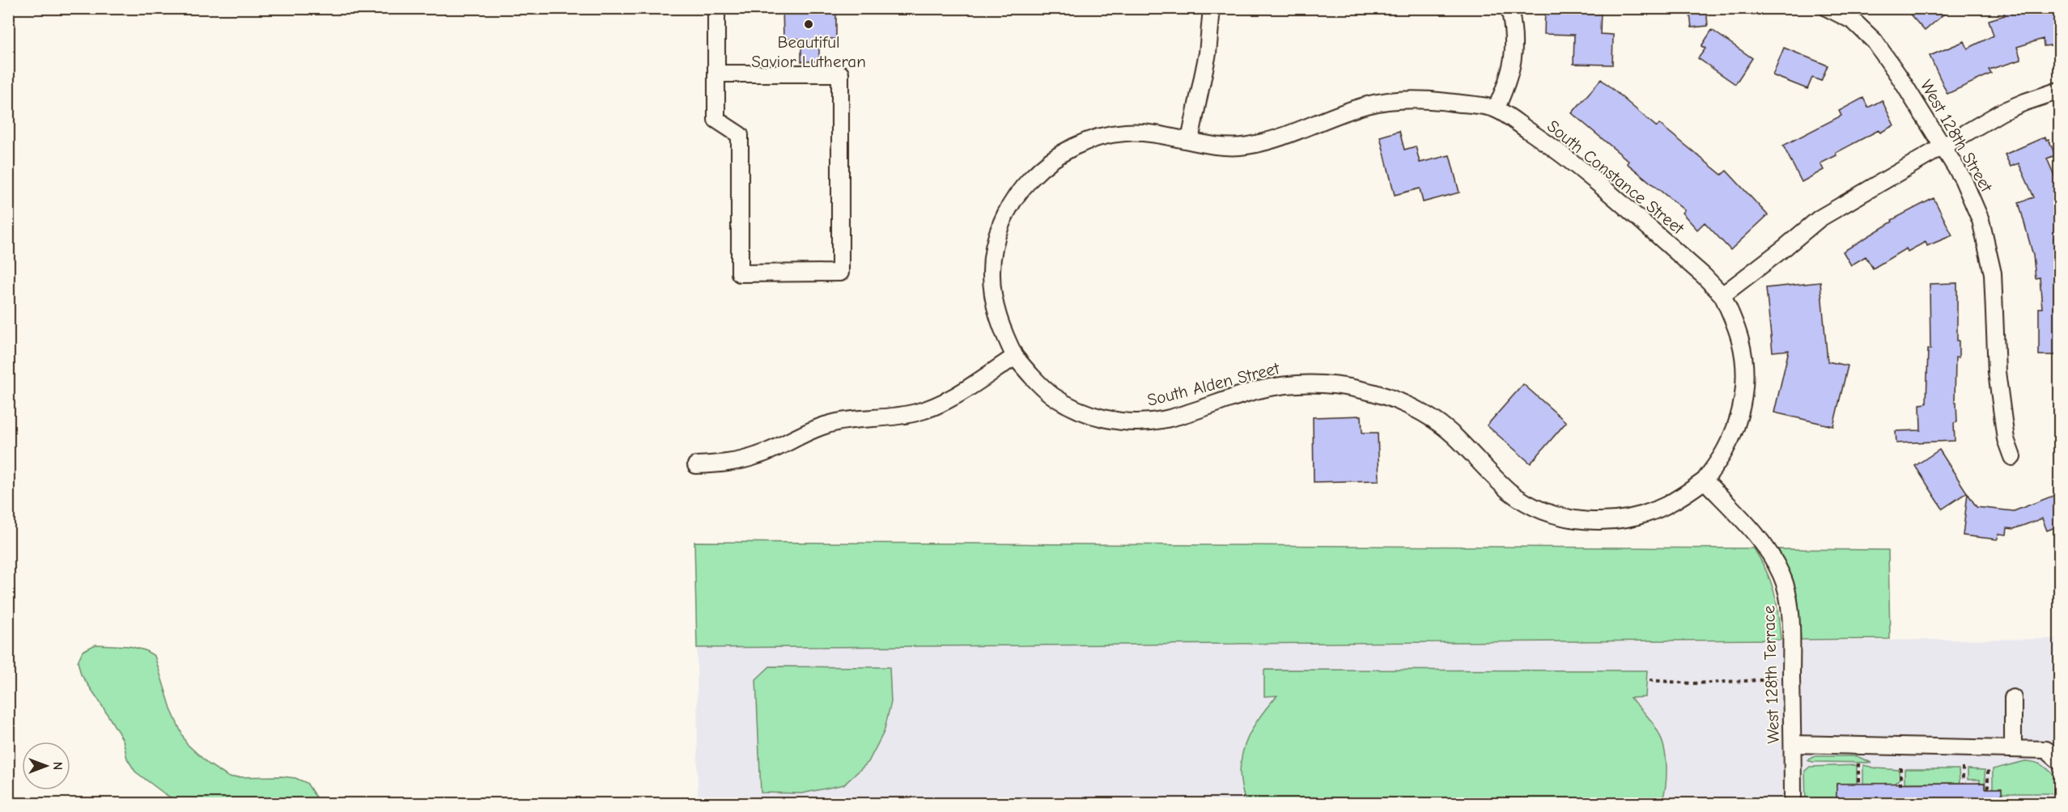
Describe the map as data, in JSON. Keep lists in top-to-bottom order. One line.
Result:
{"streets":{"street":["West 128th Street","South Constance Street","South Alden Street","West 128th Terrace"]},"crossings":[["South Constance Street","South Alden Street"],["South Alden Street","West 128th Terrace"]],"places":["Beautiful Savior Lutheran"],"north":"right"}
